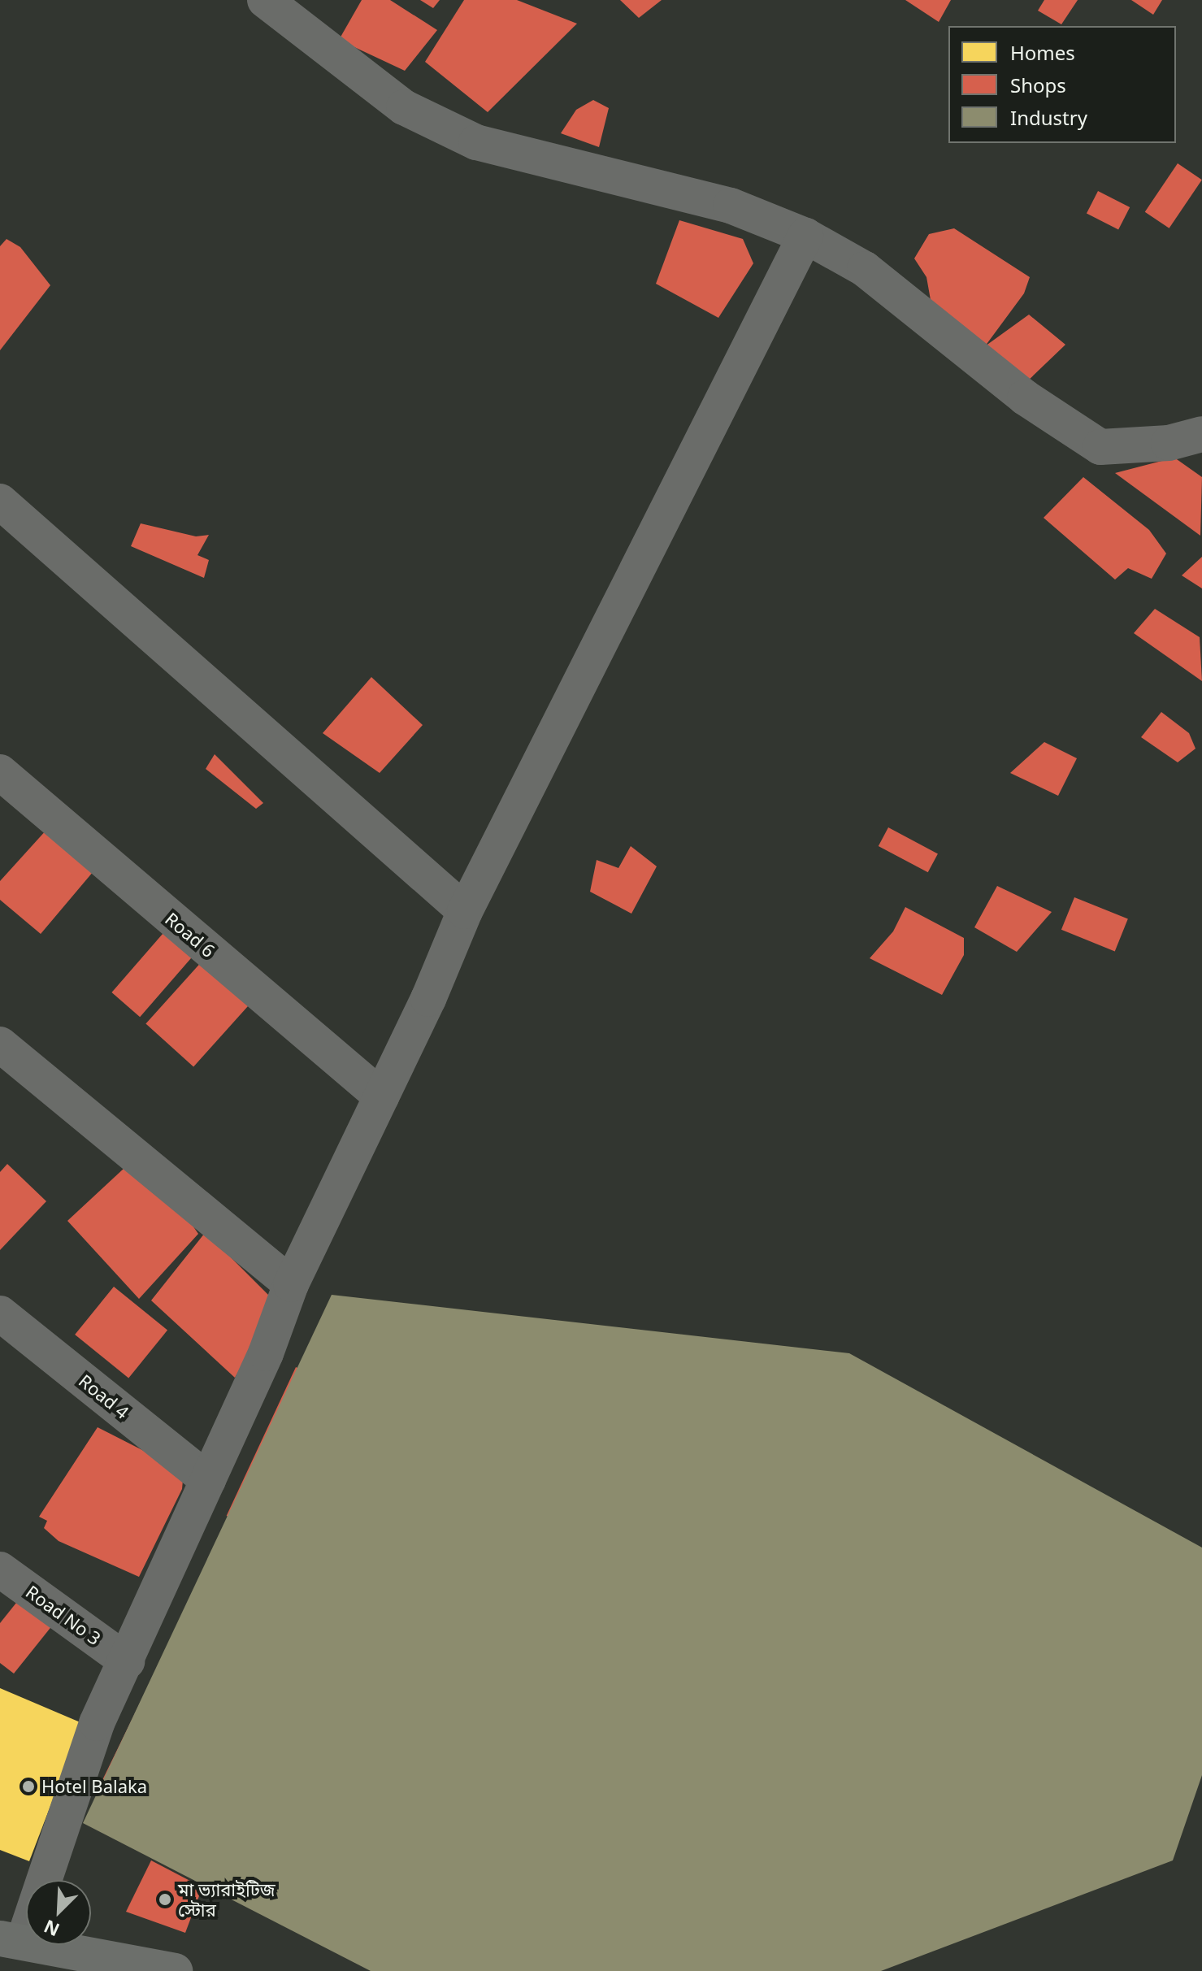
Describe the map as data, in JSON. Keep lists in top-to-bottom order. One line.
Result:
{"streets":{"street":["Road 6","Road 4","Road No 3"]},"places":["Hotel Balaka","মা ভ‍্যারাইটিজ স্টোর"],"legend":["Homes","Shops","Industry"],"north":"bottom left"}
